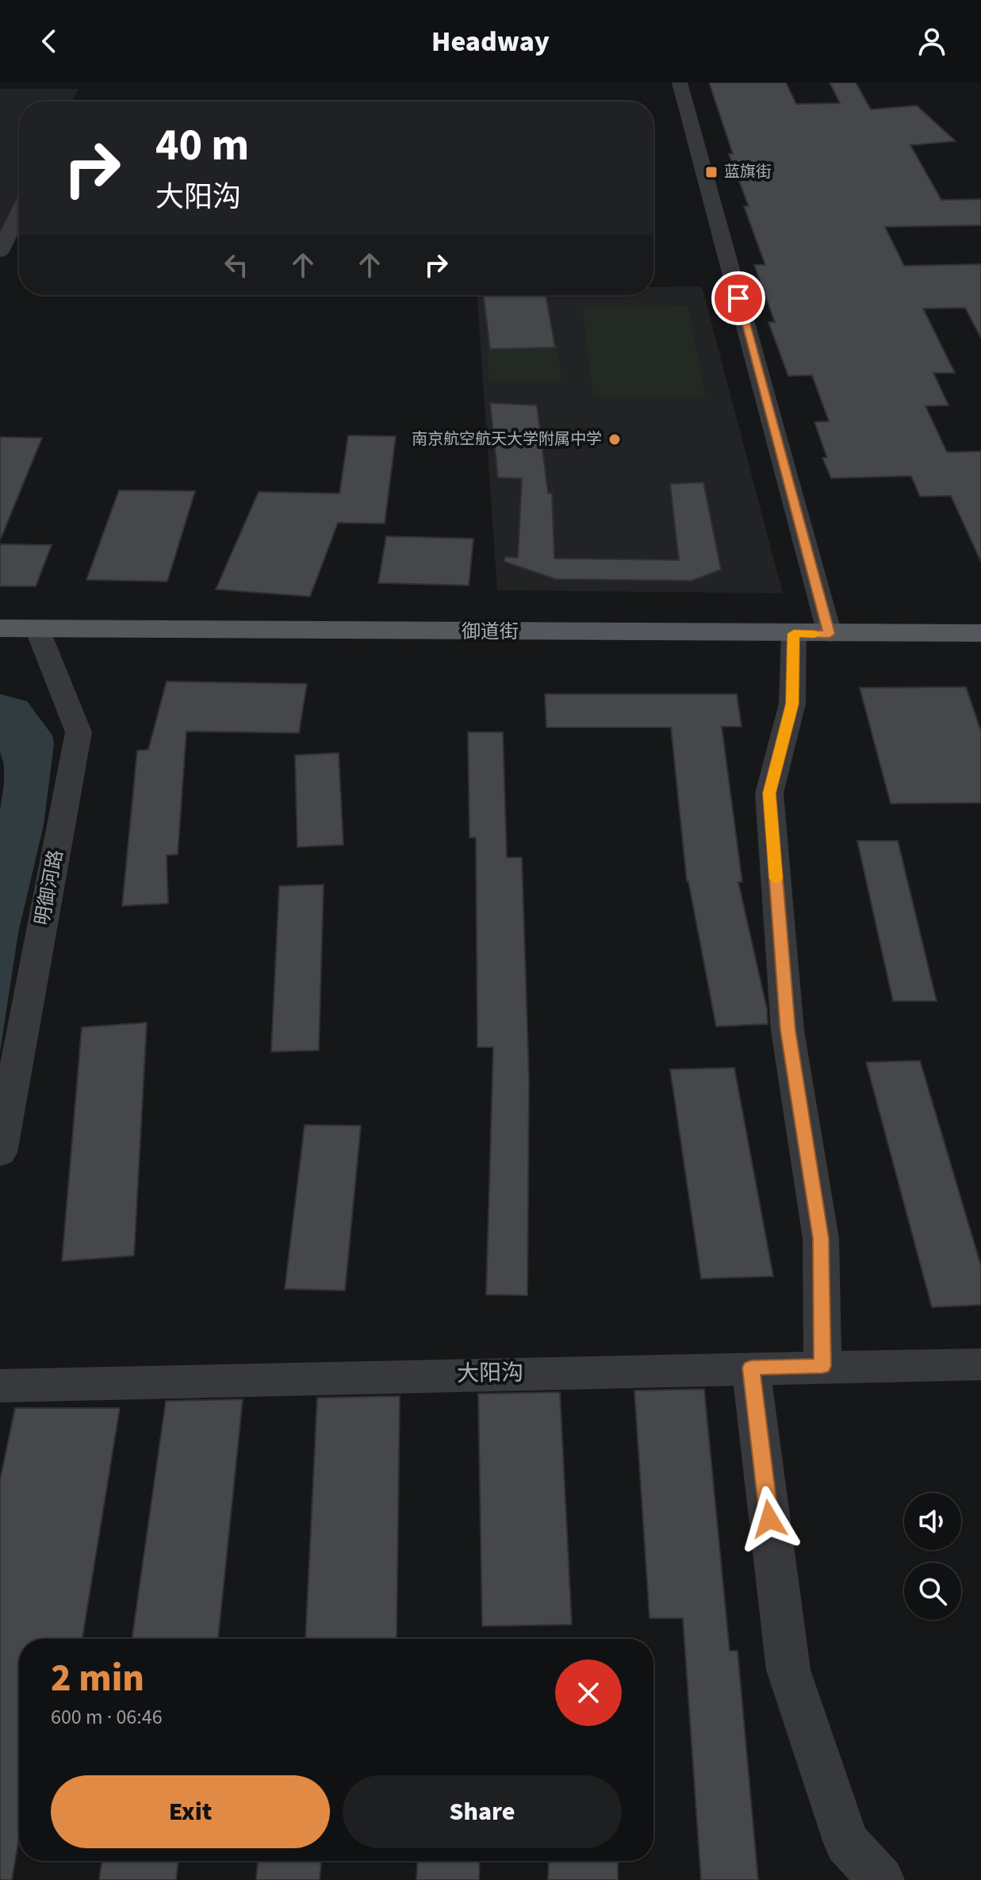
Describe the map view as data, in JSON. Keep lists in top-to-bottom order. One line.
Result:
{"streets":{"main road":["御道街"],"street":["明御河路","大阳沟"]},"crossings":[["御道街","明御河路"]],"places":{"transit":["蓝旗街"],"other":["南京航空航天大学附属中学"]},"page":{"header":"Headway","turn":["40 m","大阳沟"],"heading":["2 min","600 m · 06:46"],"buttons":["Exit","Share"]}}
